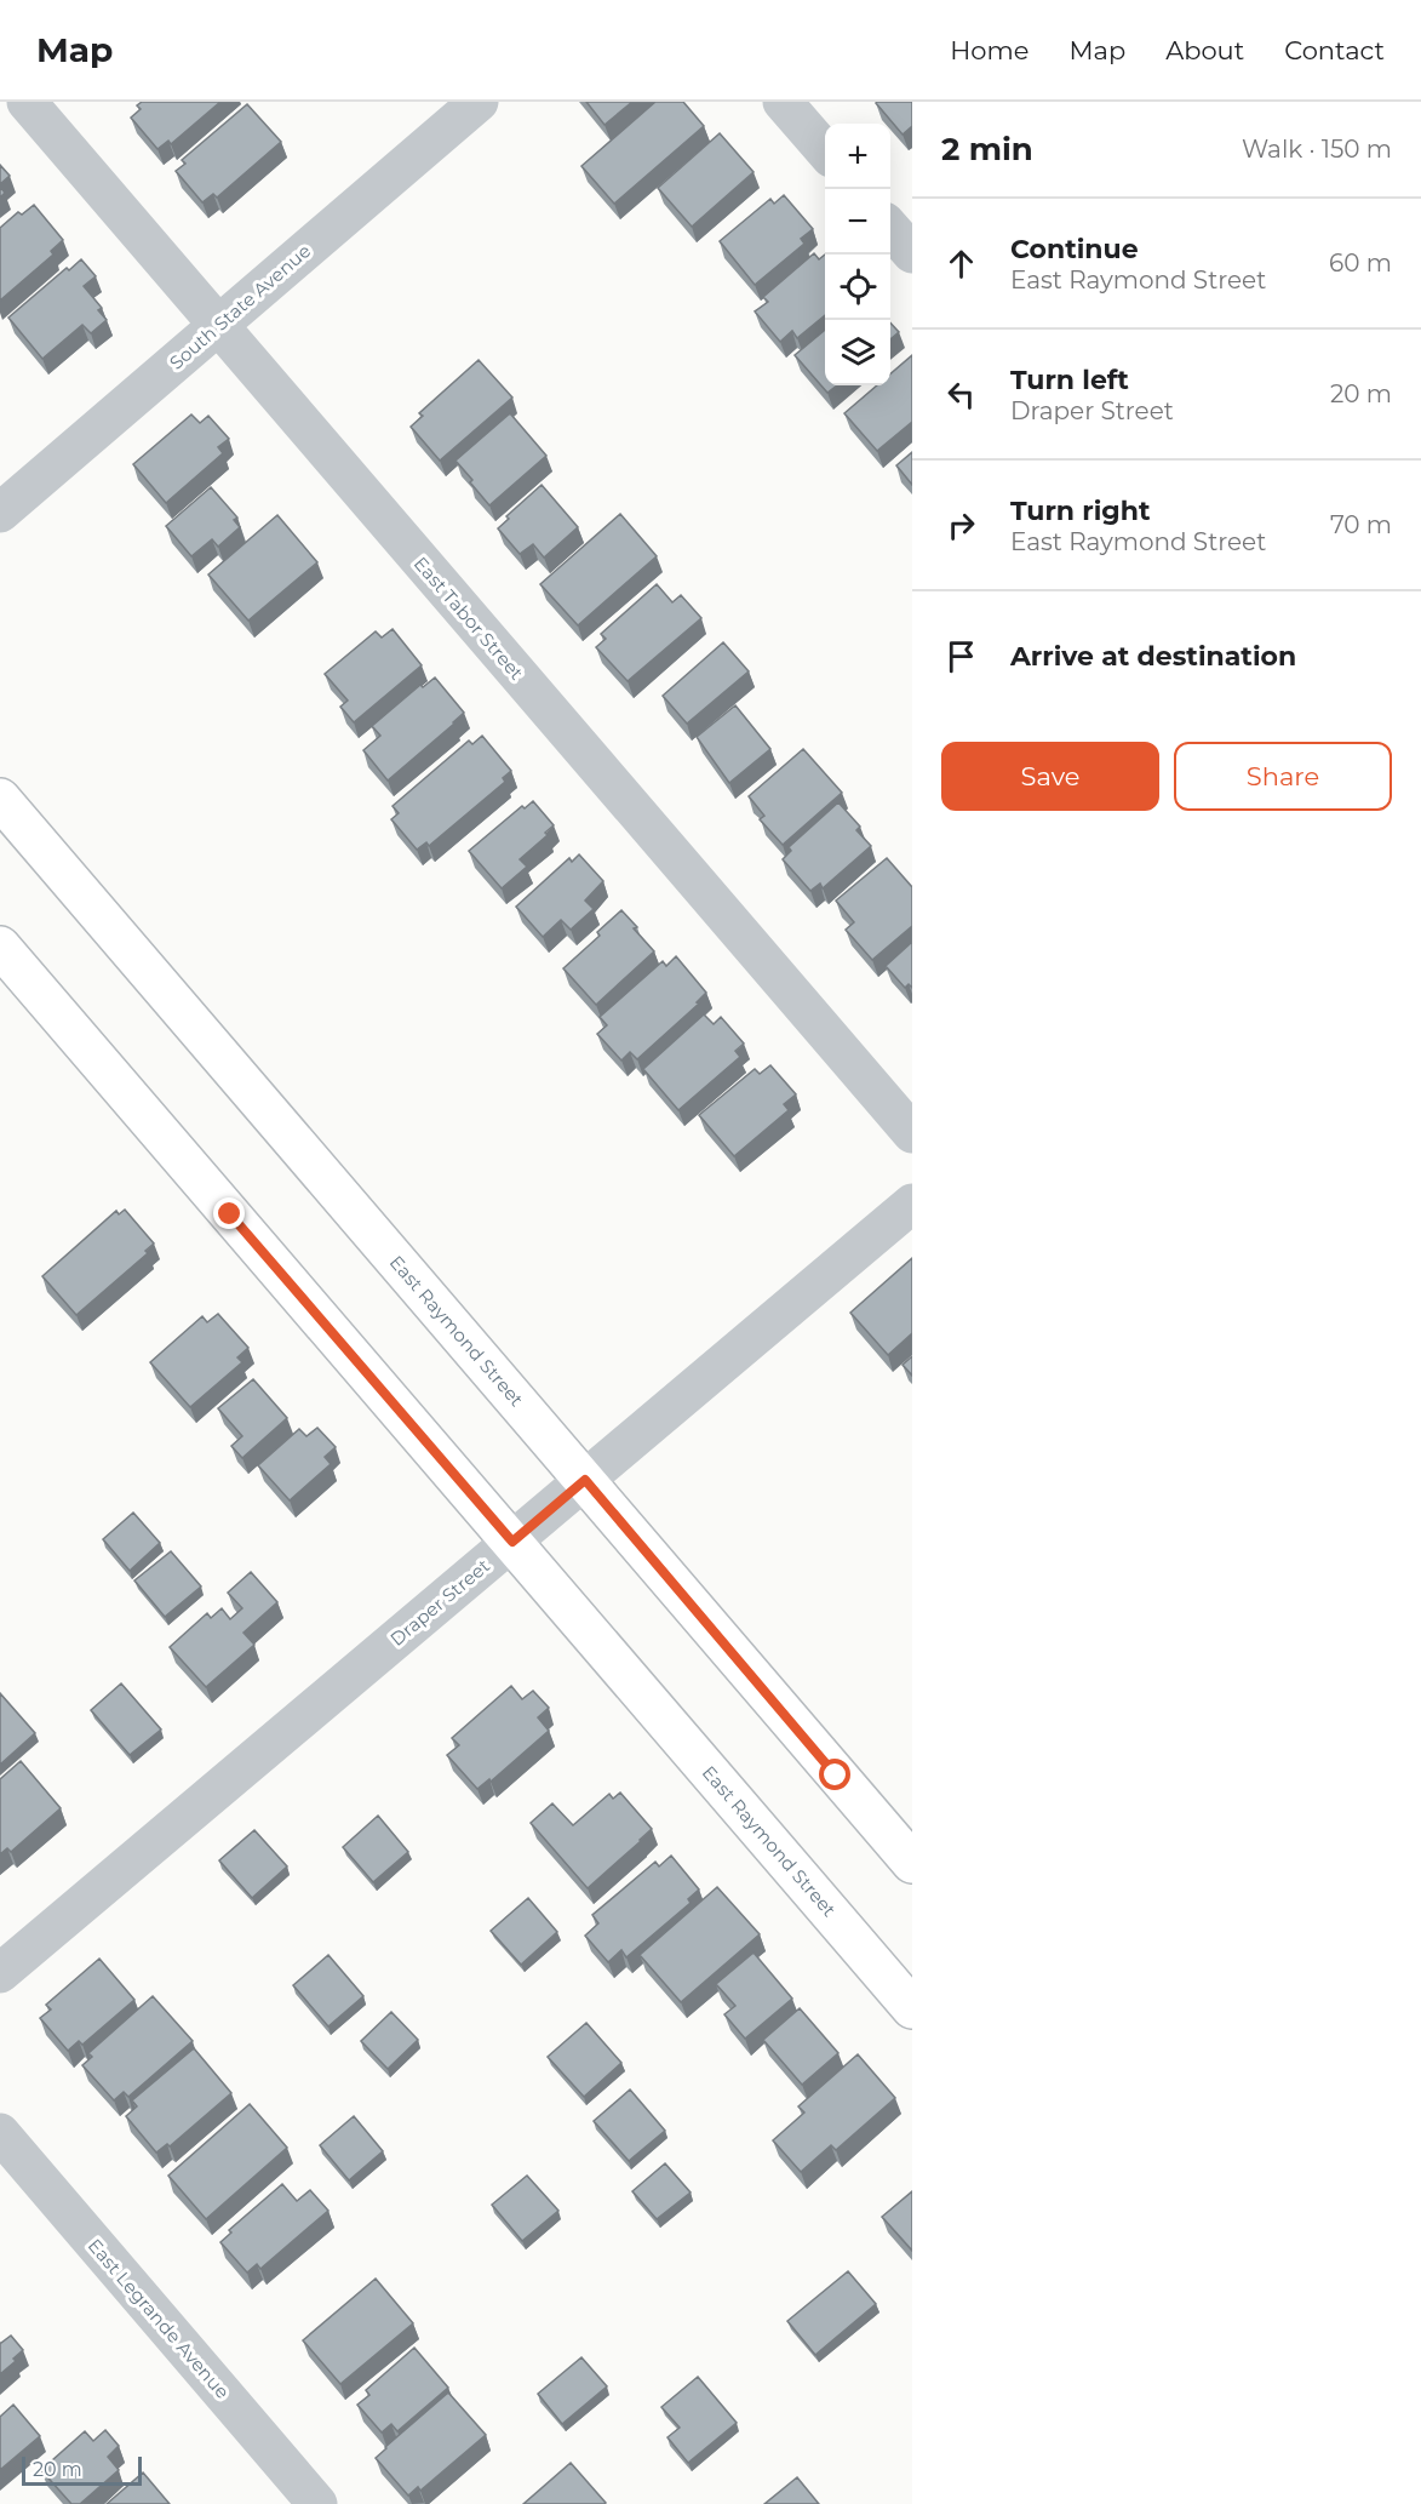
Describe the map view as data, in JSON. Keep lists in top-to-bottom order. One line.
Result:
{"streets":{"main road":["East Raymond Street"],"street":["South State Avenue","East Tabor Street","Draper Street","East Legrande Avenue"]},"crossings":[["South State Avenue","East Tabor Street"],["East Raymond Street","Draper Street"]],"scale_bar":"20 m","page":{"header":"Map","nav":["Home","Map","About","Contact"],"heading":["2 min","Walk · 150 m"],"map_buttons":["+","−"],"list":[["Continue","East Raymond Street","60 m"],["Turn left","Draper Street","20 m"],["Turn right","East Raymond Street","70 m"],"Arrive at destination"],"buttons":["Save","Share"],"scale":"20 m"}}
